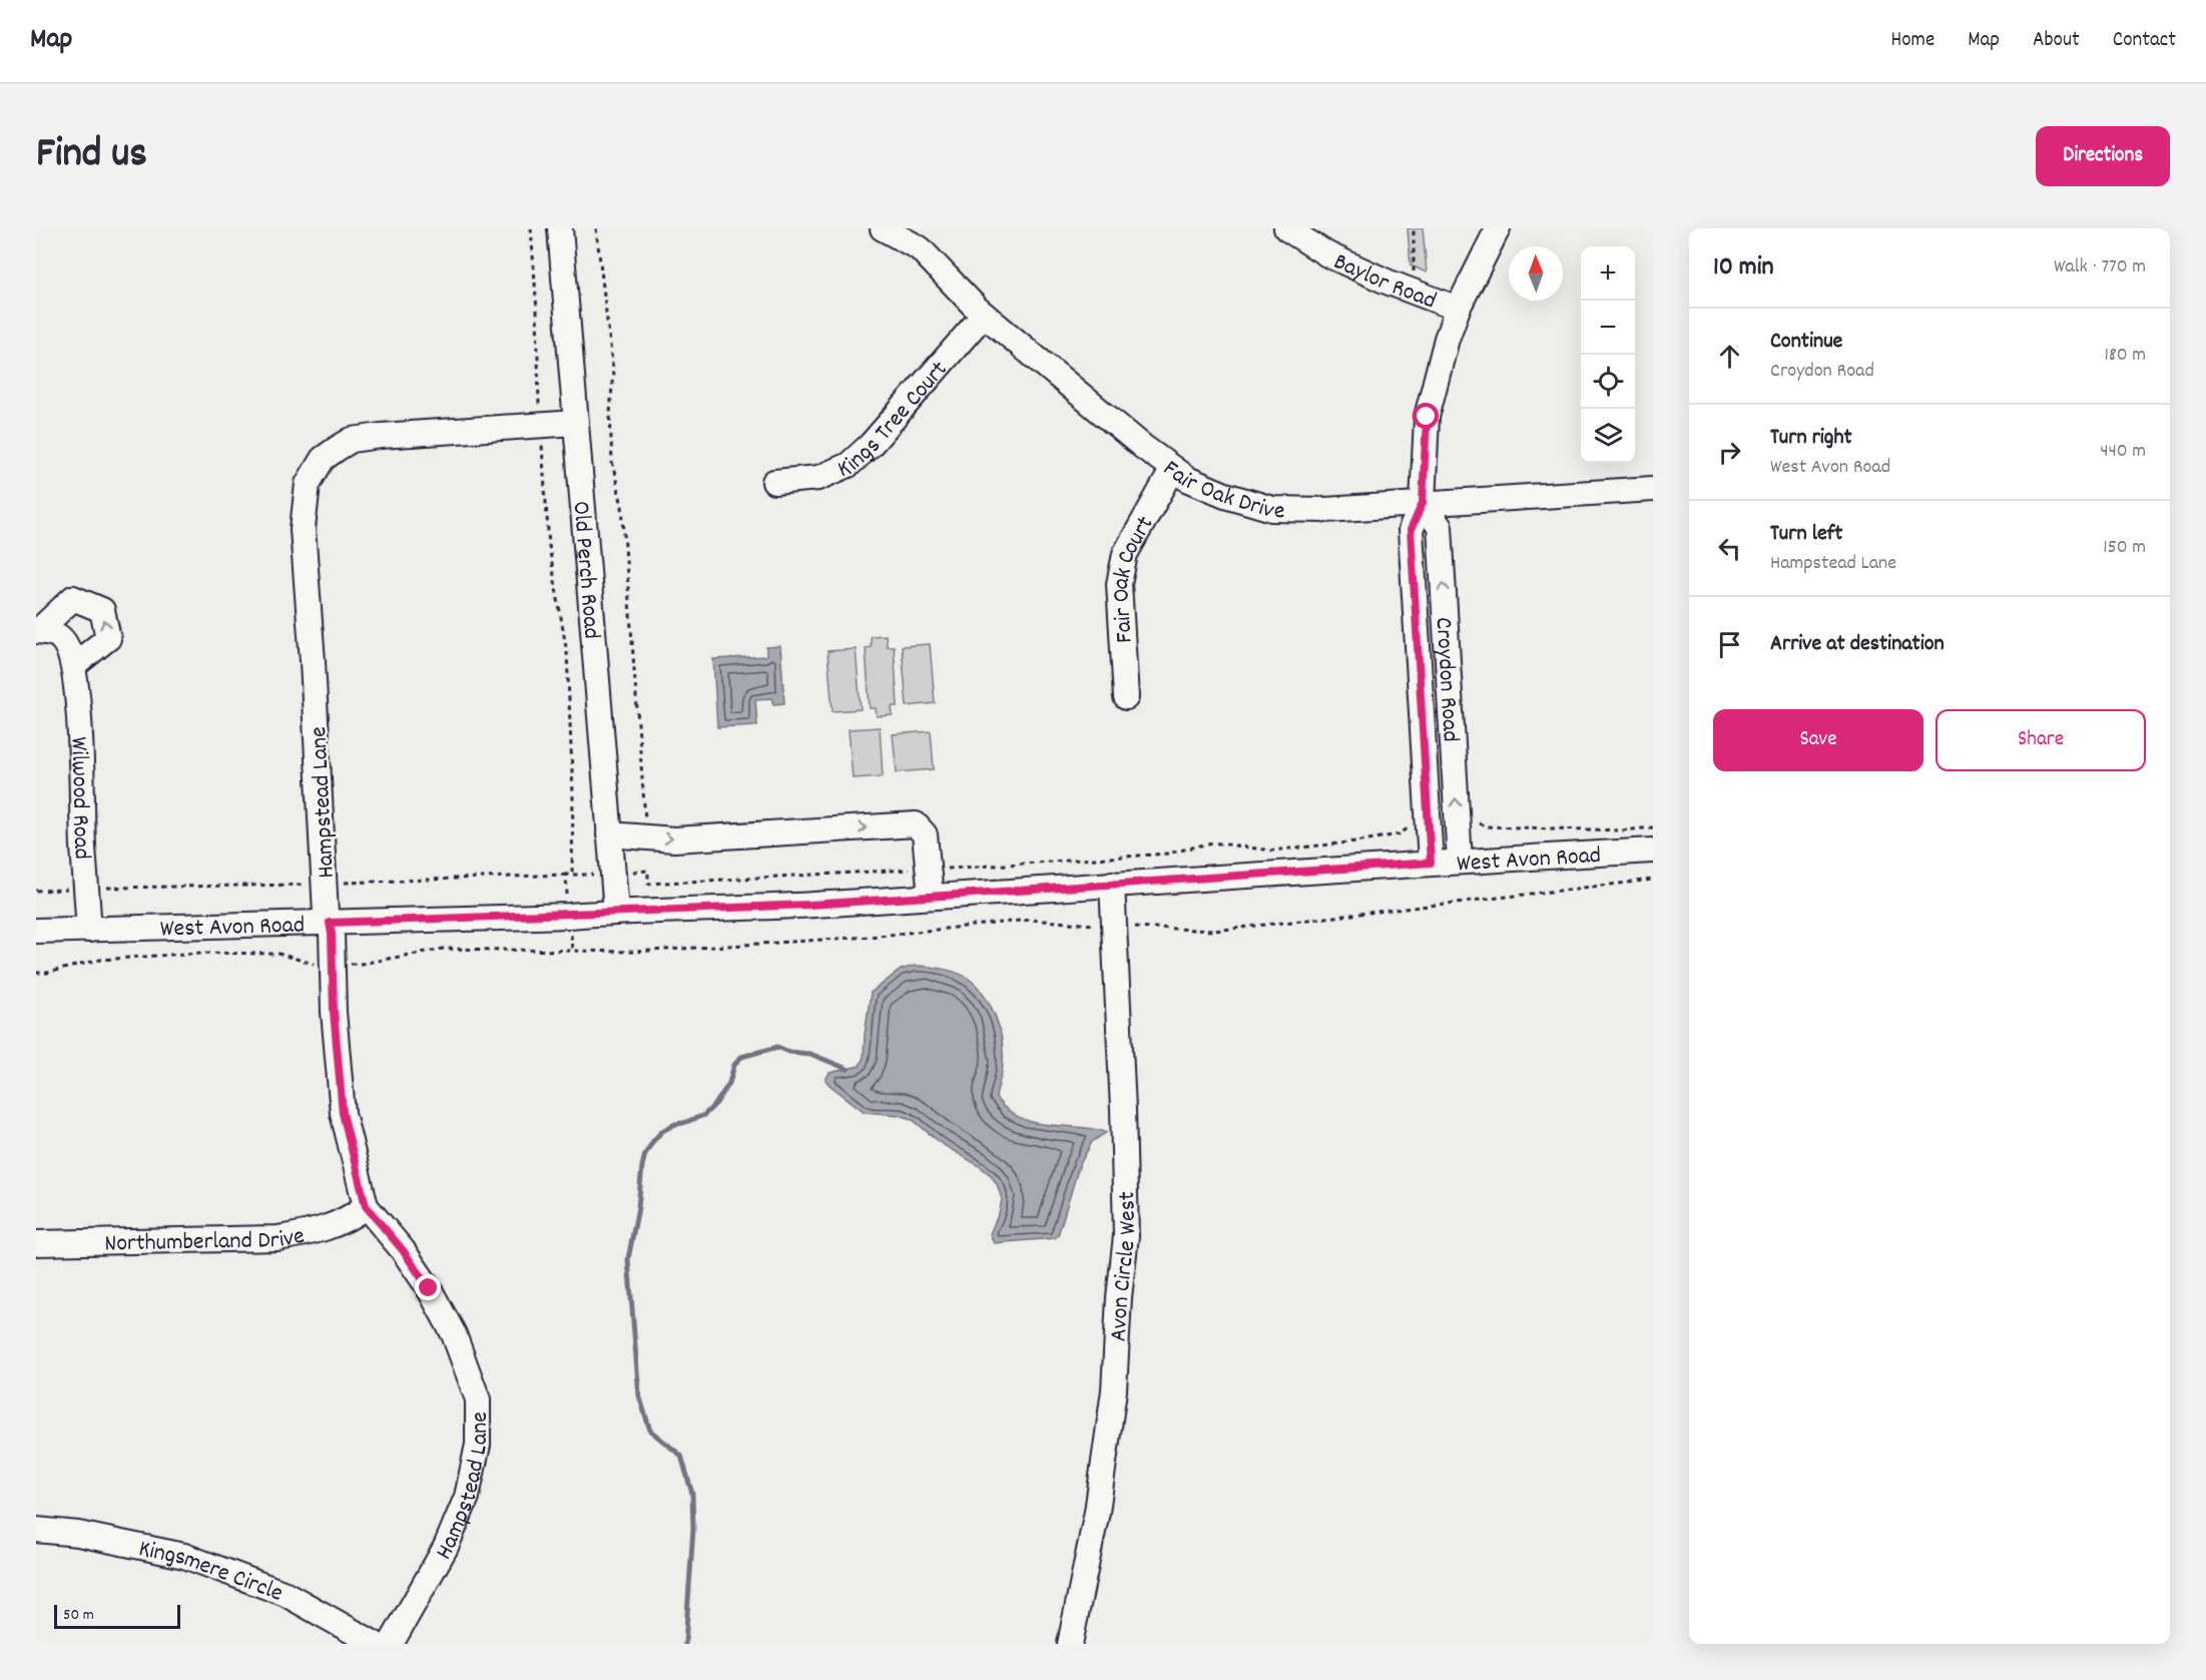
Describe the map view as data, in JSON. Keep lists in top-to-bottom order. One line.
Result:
{"streets":{"street":["Baylor Road","Kings Tree Court","Fair Oak Drive","Old Perch Road","Fair Oak Court","Croydon Road","Wilwood Road","Hampstead Lane","West Avon Road","Northumberland Drive","Avon Circle West","Kingsmere Circle"]},"crossings":[["Baylor Road","Croydon Road"],["Kings Tree Court","Fair Oak Drive"],["Fair Oak Drive","Fair Oak Court"],["Fair Oak Drive","Croydon Road"],["Old Perch Road","Hampstead Lane"],["Old Perch Road","West Avon Road"],["Croydon Road","West Avon Road"],["Wilwood Road","West Avon Road"],["Hampstead Lane","West Avon Road"],["Hampstead Lane","Northumberland Drive"],["West Avon Road","Avon Circle West"]],"scale_bar":"50 m","north":"top","page":{"header":"Map","nav":["Home","Map","About","Contact"],"title":"Find us","buttons":["Directions",["Save","Share"]],"heading":["10 min","Walk · 770 m"],"map_buttons":["+","−"],"list":[["Continue","Croydon Road","180 m"],["Turn right","West Avon Road","440 m"],["Turn left","Hampstead Lane","150 m"],"Arrive at destination"],"scale":"50 m"}}
